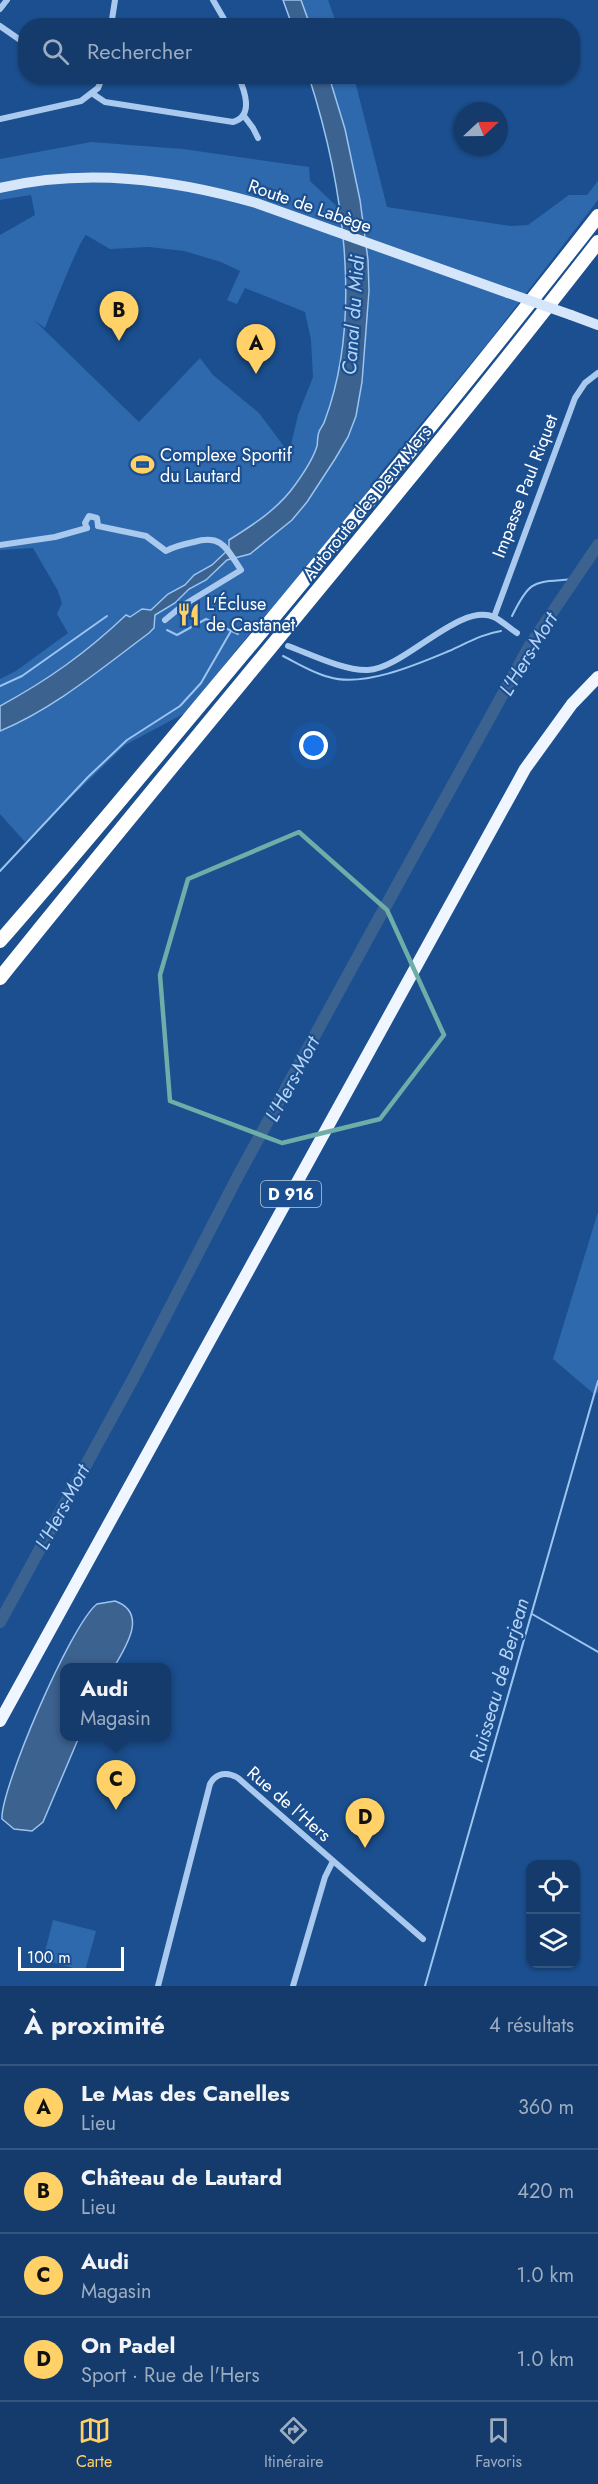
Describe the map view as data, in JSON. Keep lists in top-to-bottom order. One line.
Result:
{"streets":{"highway":["Autoroute des Deux Mers"],"main road":["D 916"],"street":["Route de Labège","Impasse Paul Riquet","Rue de l'Hers"]},"water":["Canal du Midi","L'Hers-Mort","Ruisseau de Berjean"],"places":{"sports":["Complexe Sportif du Lautard"],"restaurant":["L'Écluse de Castanet"]},"scale_bar":"100 m","north":"right","page":{"search":"Rechercher","pins":["B","A","C","D"],"popup":["Audi","Magasin"],"scale":"100 m","heading":["À proximité","4 résultats"],"list":[{"mark":"A","name":"Le Mas des Canelles","note":"Lieu","value":"360 m"},{"mark":"B","name":"Château de Lautard","note":"Lieu","value":"420 m"},{"mark":"C","name":"Audi","note":"Magasin","value":"1.0 km"},{"mark":"D","name":"On Padel","note":"Sport · Rue de l'Hers","value":"1.0 km"}],"nav":["Carte","Itinéraire","Favoris"]}}
